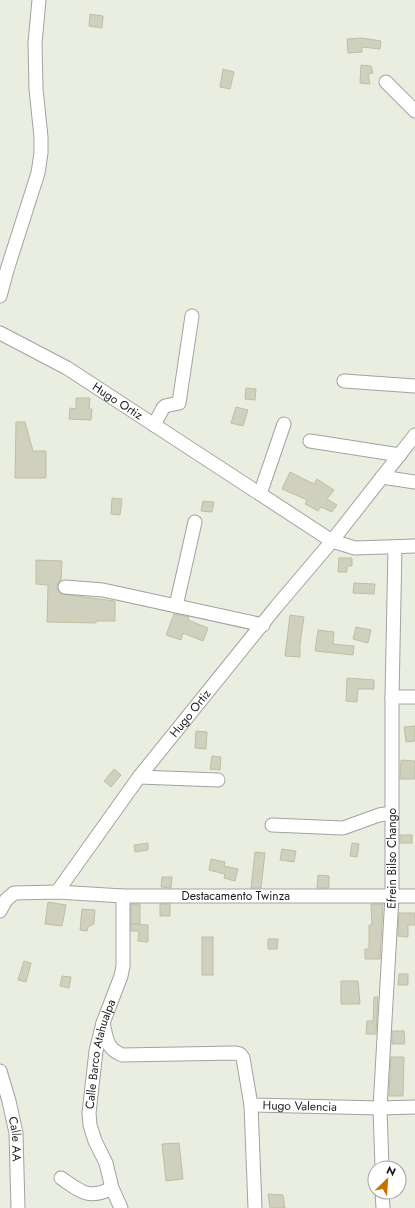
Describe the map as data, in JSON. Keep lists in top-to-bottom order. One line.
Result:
{"streets":{"street":["Hugo Ortiz","Efrein Bilso Chango","Destacamento Twinza","Calle Barco Atahualpa","Hugo Valencia","Calle AA"]},"crossings":[["Hugo Ortiz","Efrein Bilso Chango"],["Hugo Ortiz","Destacamento Twinza"],["Efrein Bilso Chango","Destacamento Twinza"],["Efrein Bilso Chango","Hugo Valencia"],["Destacamento Twinza","Calle Barco Atahualpa"],["Calle Barco Atahualpa","Hugo Valencia"]],"north":"top right"}
